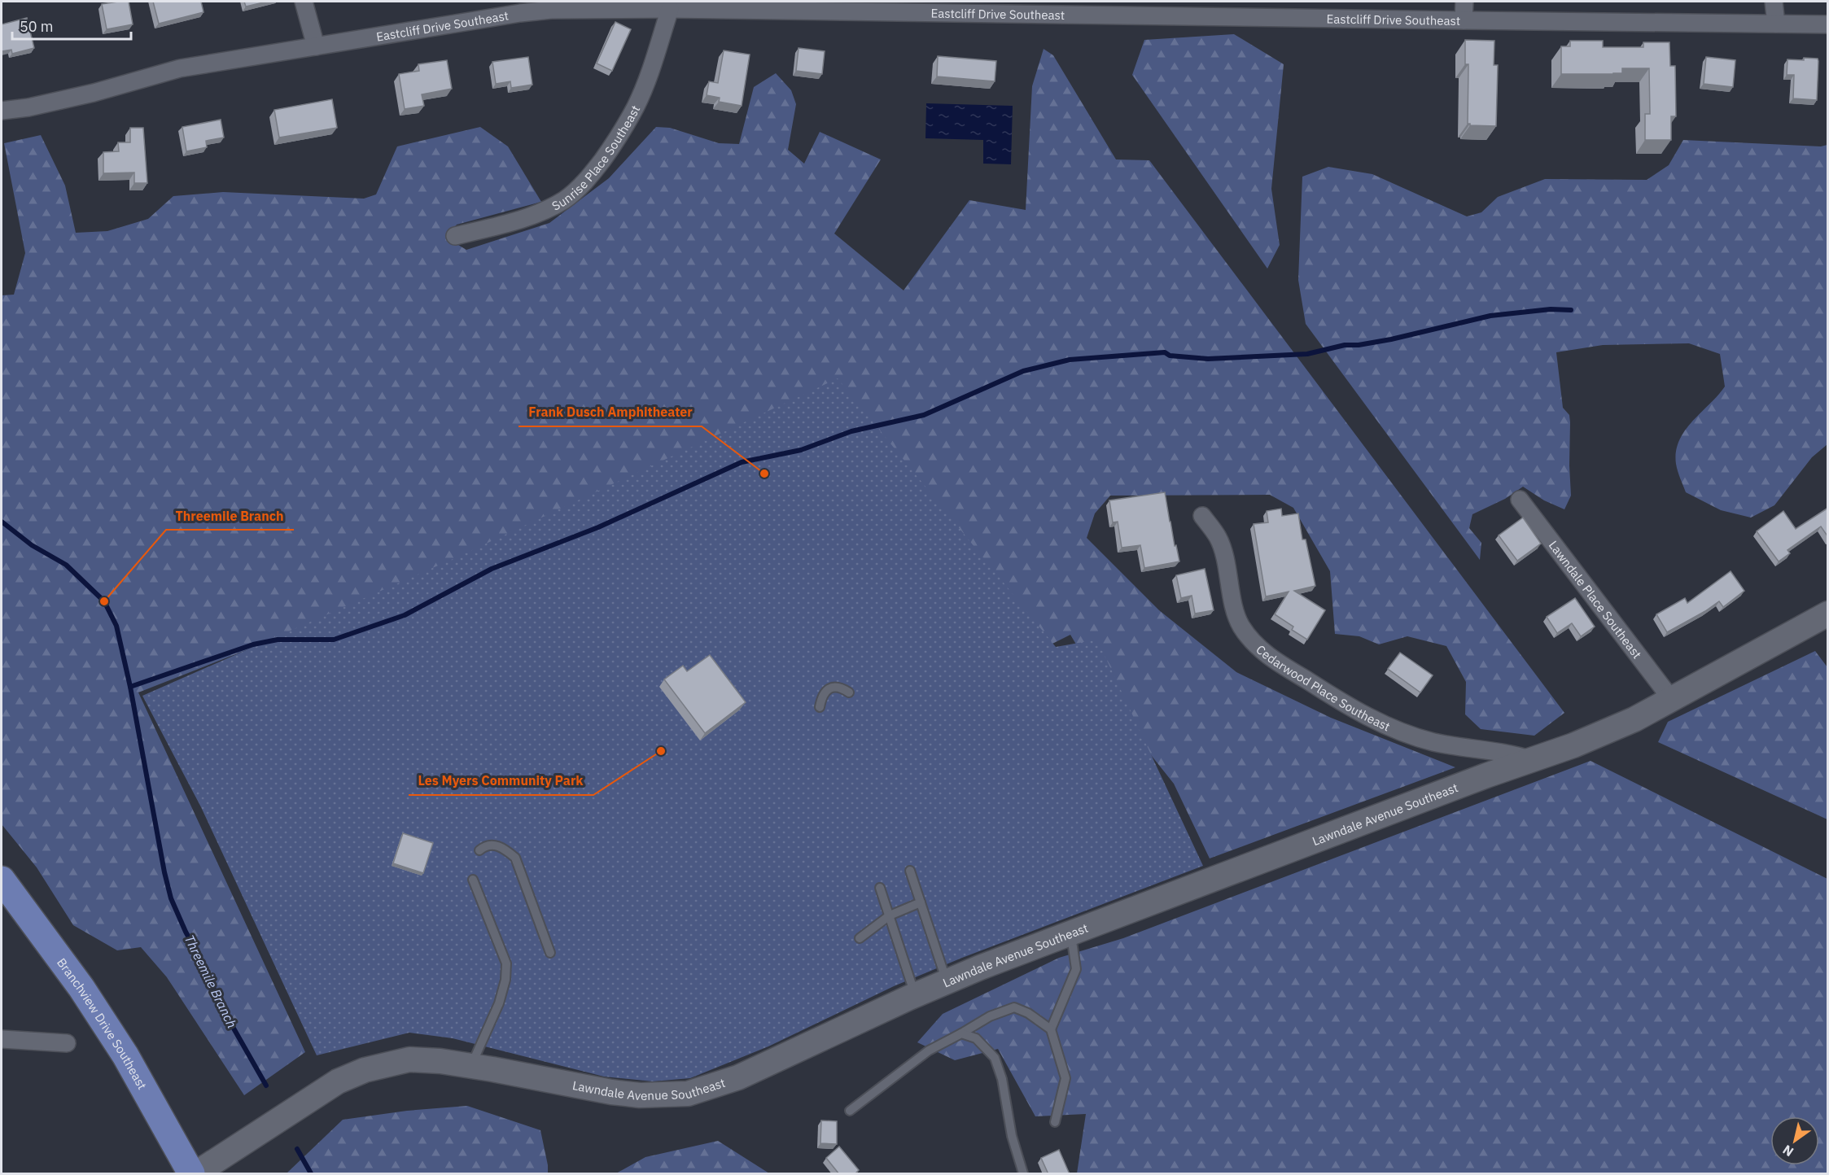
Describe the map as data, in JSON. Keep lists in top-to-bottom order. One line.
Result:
{"streets":{"main road":["Branchview Drive Southeast"],"street":["Eastcliff Drive Southeast","Sunrise Place Southeast","Lawndale Place Southeast","Cedarwood Place Southeast","Lawndale Avenue Southeast"]},"crossings":[["Eastcliff Drive Southeast","Sunrise Place Southeast"],["Lawndale Place Southeast","Lawndale Avenue Southeast"],["Cedarwood Place Southeast","Lawndale Avenue Southeast"]],"water":["Threemile Branch"],"places":["Frank Dusch Amphitheater","Threemile Branch","Les Myers Community Park"],"scale_bar":"50 m","north":"bottom left"}
